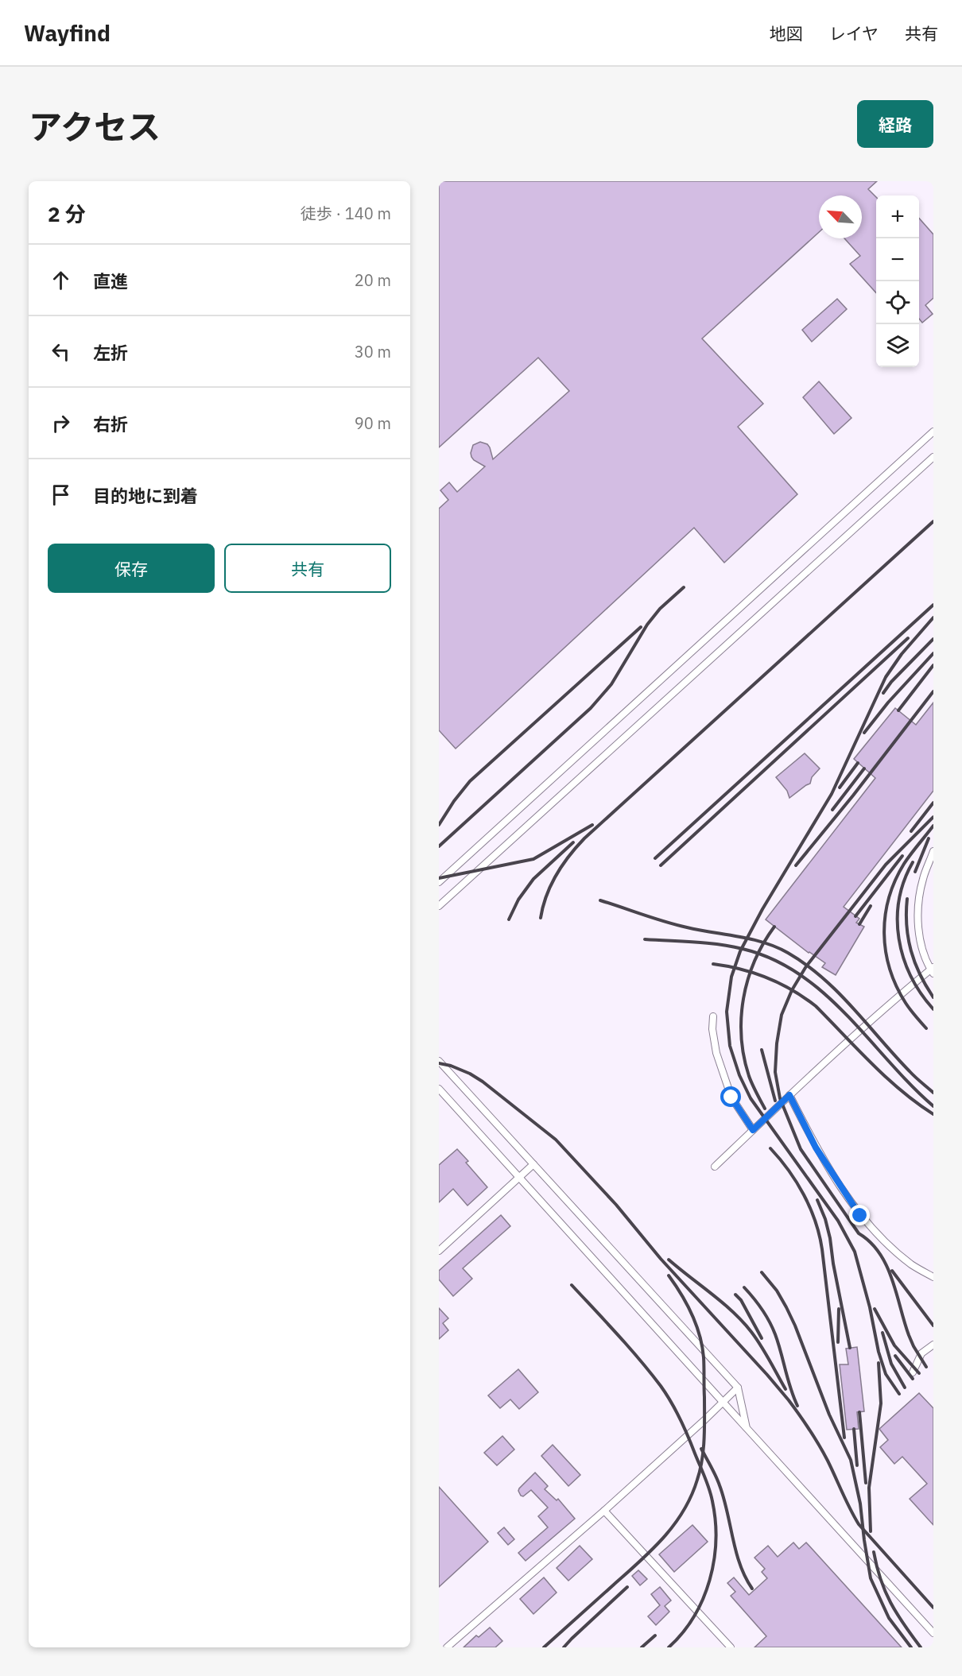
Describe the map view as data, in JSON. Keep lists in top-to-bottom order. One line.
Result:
{"north":"top left","page":{"header":"Wayfind","nav":["地図","レイヤ","共有"],"title":"アクセス","buttons":["経路",["保存","共有"]],"heading":["2 分","徒歩 · 140 m"],"map_buttons":["+","−"],"list":[["直進","20 m"],["左折","30 m"],["右折","90 m"],"目的地に到着"]}}
